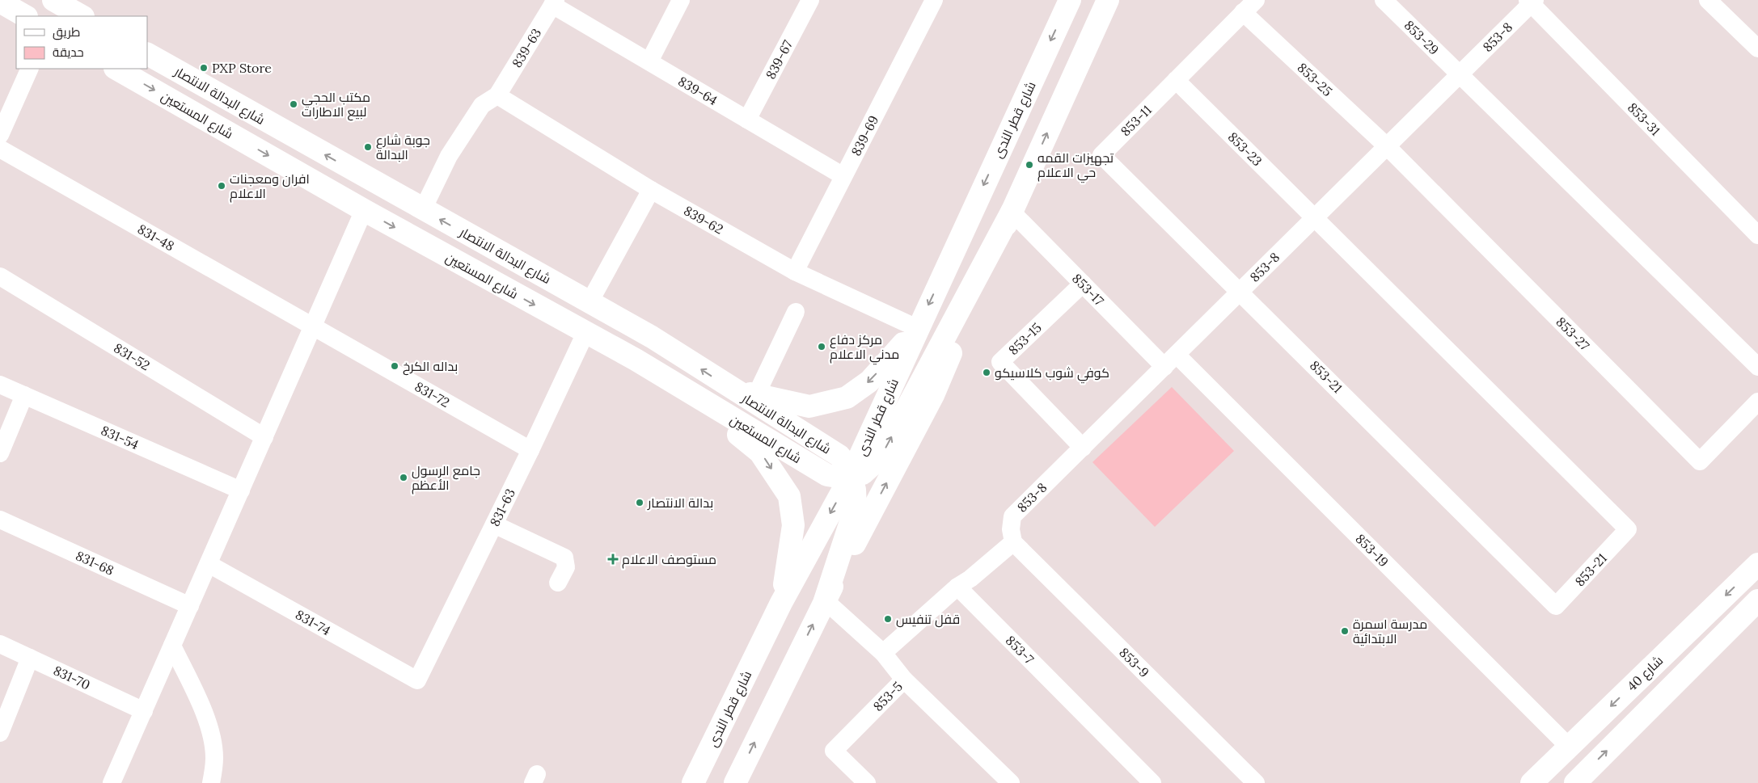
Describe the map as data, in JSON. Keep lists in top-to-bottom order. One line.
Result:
{"streets":{"main road":["شارع البدالة الانتصار","شارع المستعين","شارع قطر الندى","شارع 40"],"street":["853-29","853-8","839-63","839-67","853-25","839-64","853-31","853-11","839-69","853-23","839-62","831-48","853-17","853-27","853-15","831-52","853-21","831-72","831-54","831-63","853-19","831-68","831-74","853-7","853-9","831-70","853-5"]},"crossings":[["853-29","853-8"],["853-8","853-25"],["853-8","853-31"],["853-8","853-11"],["853-8","853-23"],["853-8","853-17"],["853-8","853-27"],["853-8","853-15"],["853-8","853-21"],["853-8","853-19"],["853-8","853-9"],["839-63","839-64"],["839-63","839-62"],["839-67","839-64"],["853-25","853-11"],["853-25","853-27"],["839-64","839-69"],["شارع البدالة الانتصار","شارع المستعين"],["شارع البدالة الانتصار","شارع قطر الندى"],["شارع المستعين","شارع قطر الندى"],["شارع المستعين","831-63"],["شارع قطر الندى","839-62"],["853-11","853-23"],["853-11","853-21"],["839-69","839-62"],["853-23","853-21"],["831-48","831-72"],["853-17","853-15"],["853-17","853-19"],["831-72","831-63"],["831-63","831-74"],["853-19","شارع 40"]],"one_way":["شارع البدالة الانتصار","شارع المستعين"],"places":{"other":["PXP Store","مكتب الحجي لبيع الاطارات","جوبة شارع البدالة","تجهيزات القمه حي الاعلام","افران ومعجنات الاعلام","مركز دفاع مدني الاعلام","بداله الكرخ","كوفي شوب كلاسيكو","جامع الرسول الأعظم","بدالة الانتصار","قفل تنفيس","مدرسة اسمرة الابتدائية"],"health":["مستوصف الاعلام"]},"legend":["طريق","حديقة"]}
